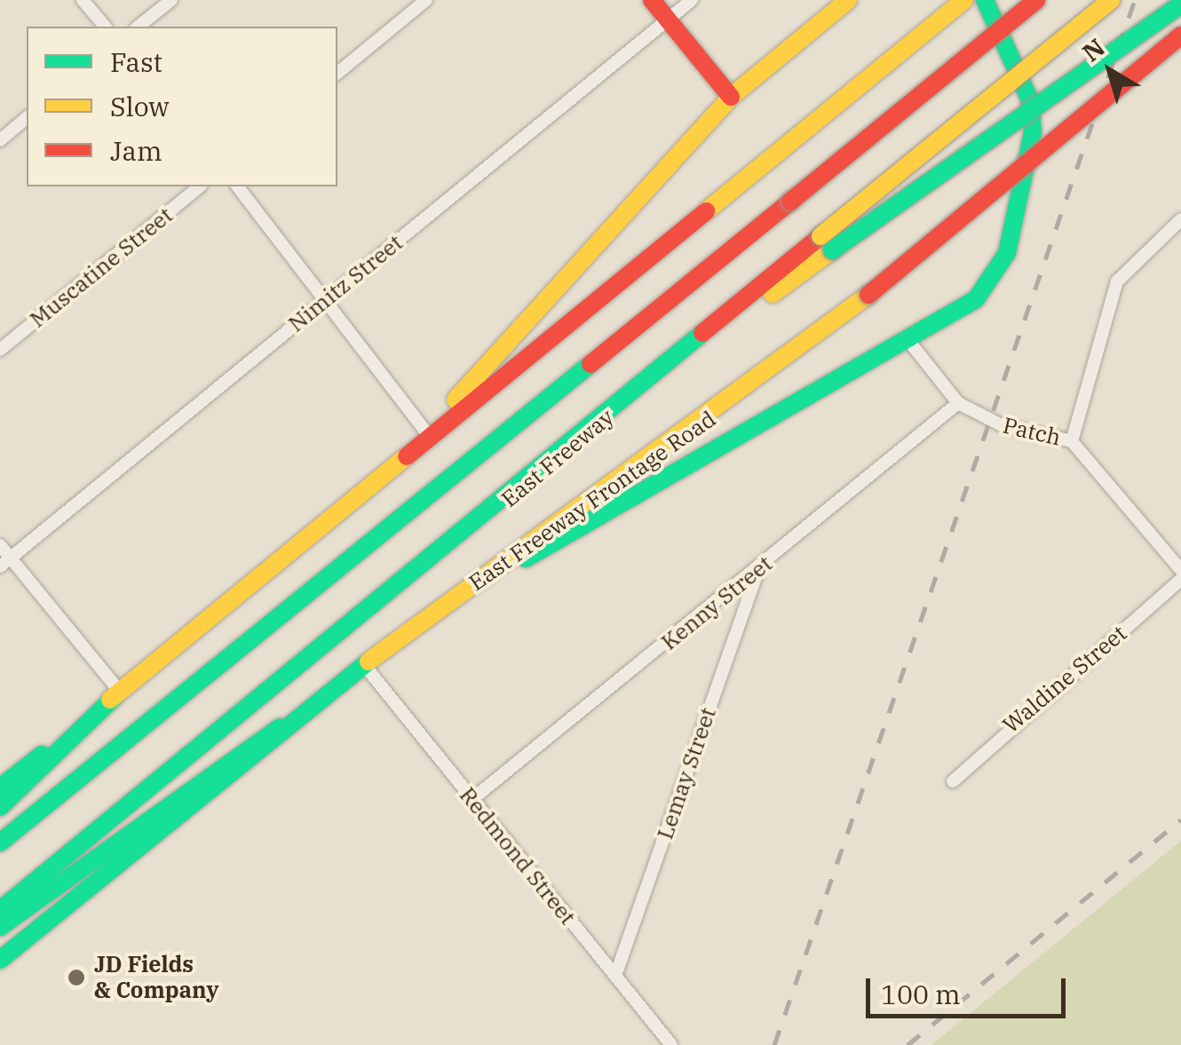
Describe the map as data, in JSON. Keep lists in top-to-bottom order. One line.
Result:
{"streets":{"main road":["East Freeway","East Freeway Frontage Road"],"street":["Muscatine Street","Nimitz Street","Patch","Kenny Street","Waldine Street","Lemay Street","Redmond Street"]},"crossings":[["Patch","Kenny Street"],["East Freeway Frontage Road","Redmond Street"],["Kenny Street","Lemay Street"],["Kenny Street","Redmond Street"],["Lemay Street","Redmond Street"]],"places":["JD Fields & Company"],"legend":["Fast","Slow","Jam"],"scale_bar":"100 m","north":"top left"}
